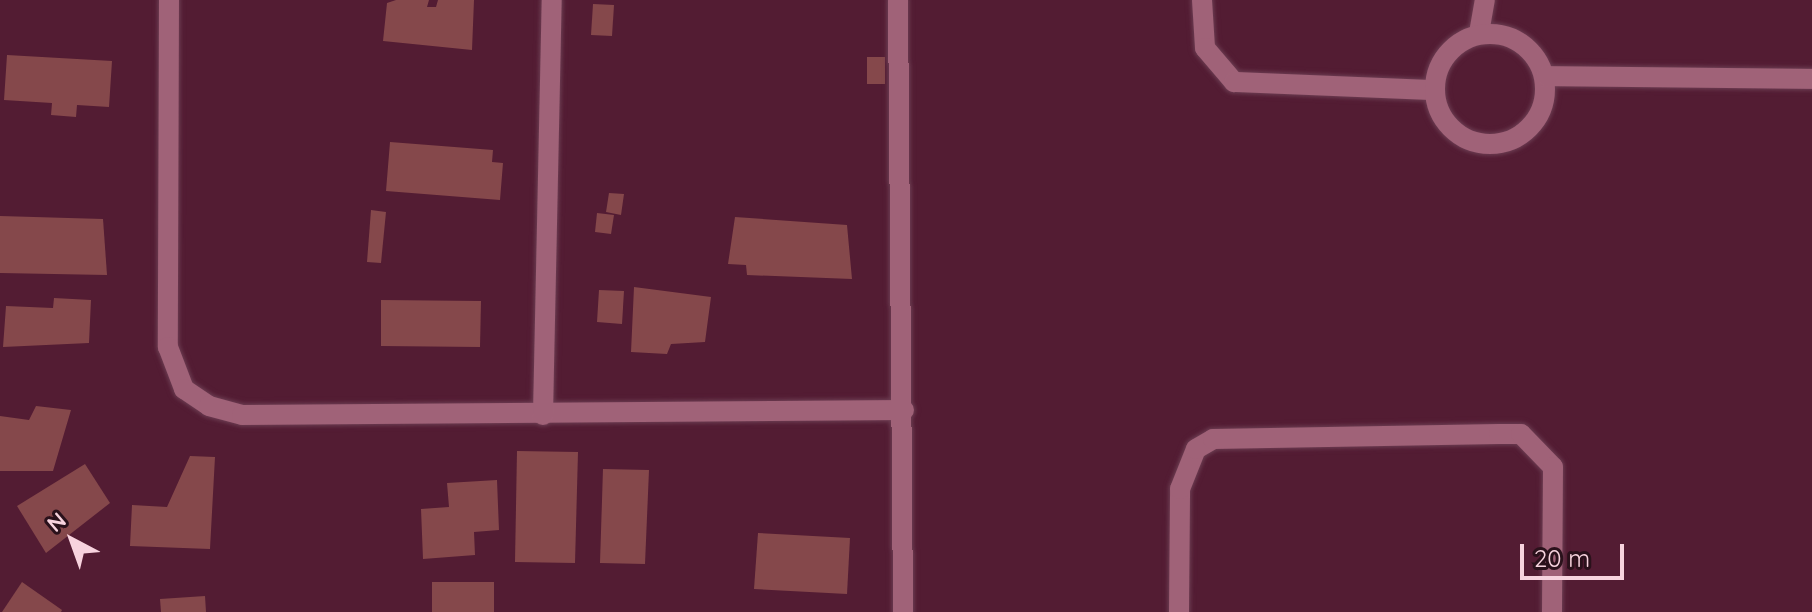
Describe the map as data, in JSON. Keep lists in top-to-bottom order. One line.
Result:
{"scale_bar":"20 m","north":"top left"}
